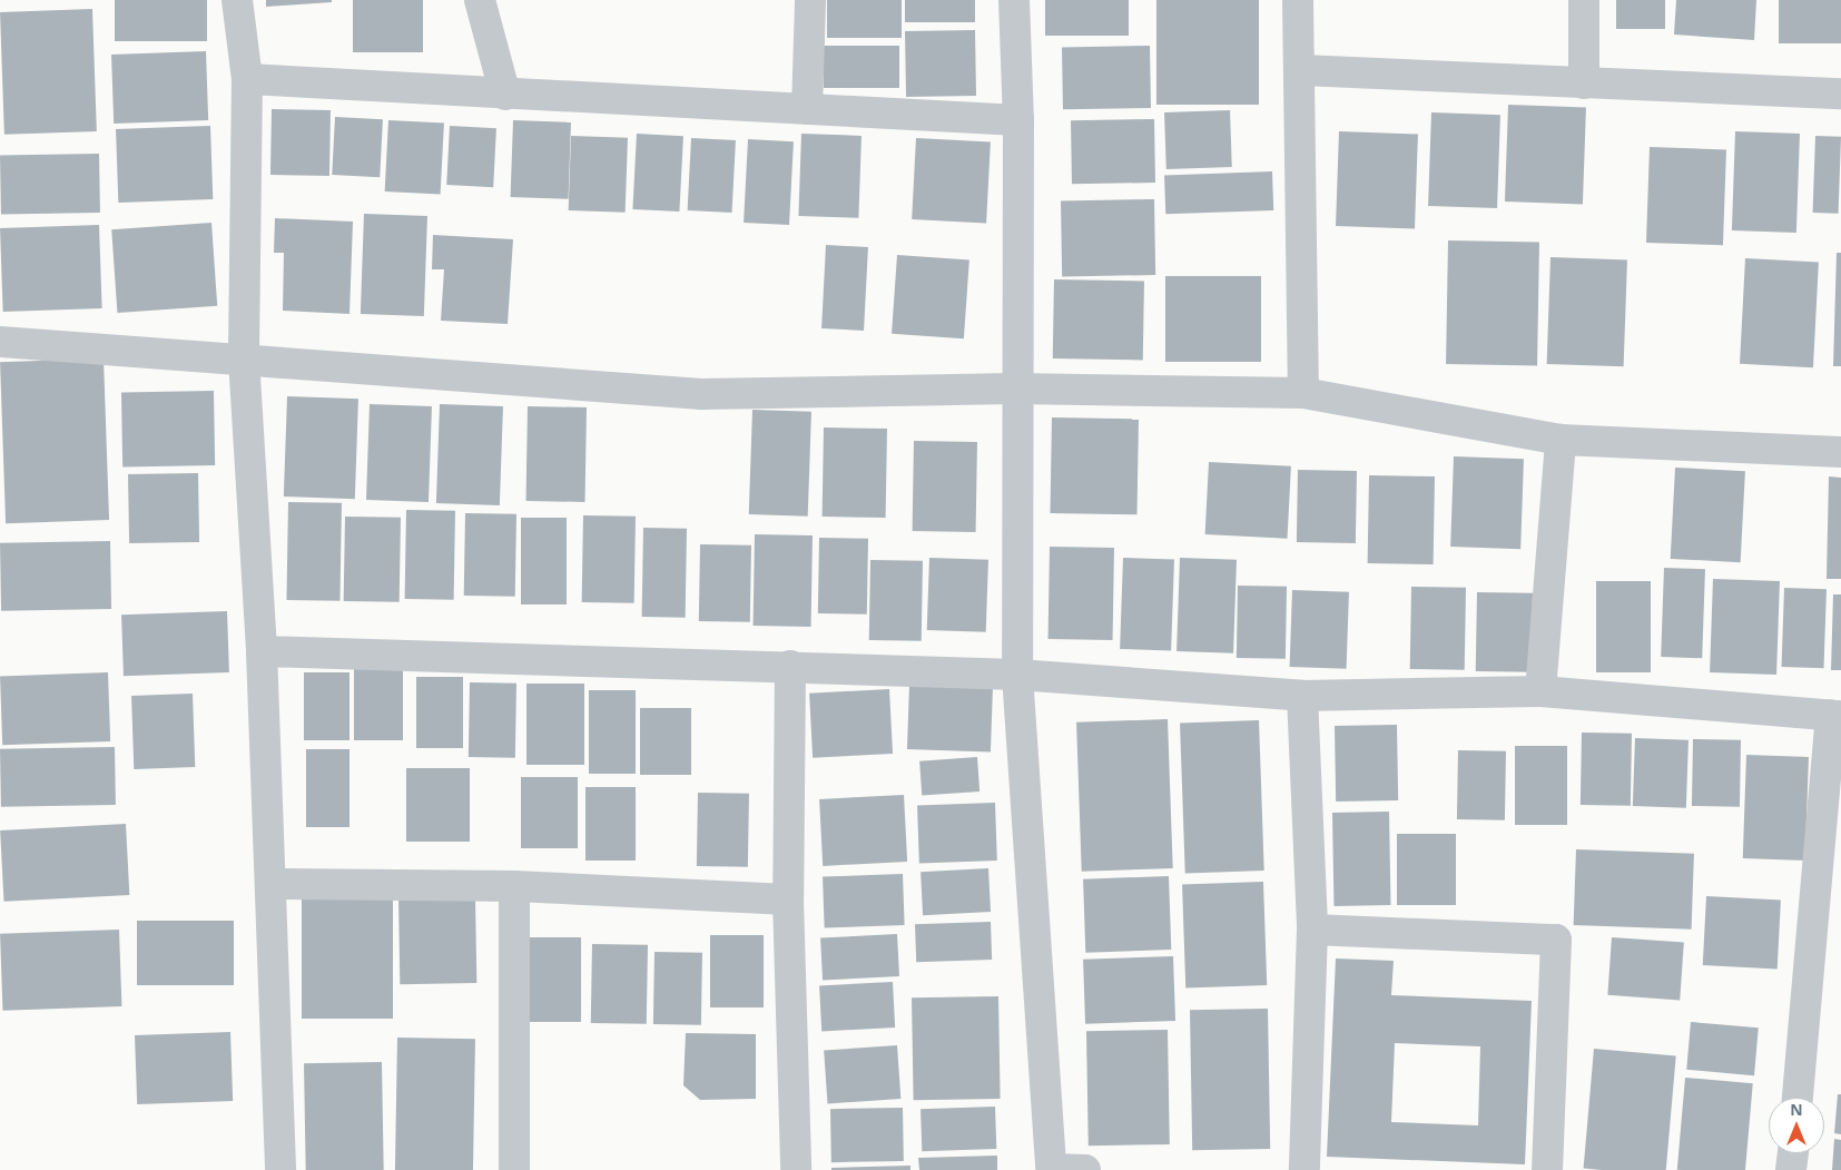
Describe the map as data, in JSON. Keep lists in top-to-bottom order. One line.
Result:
{"north":"top"}
